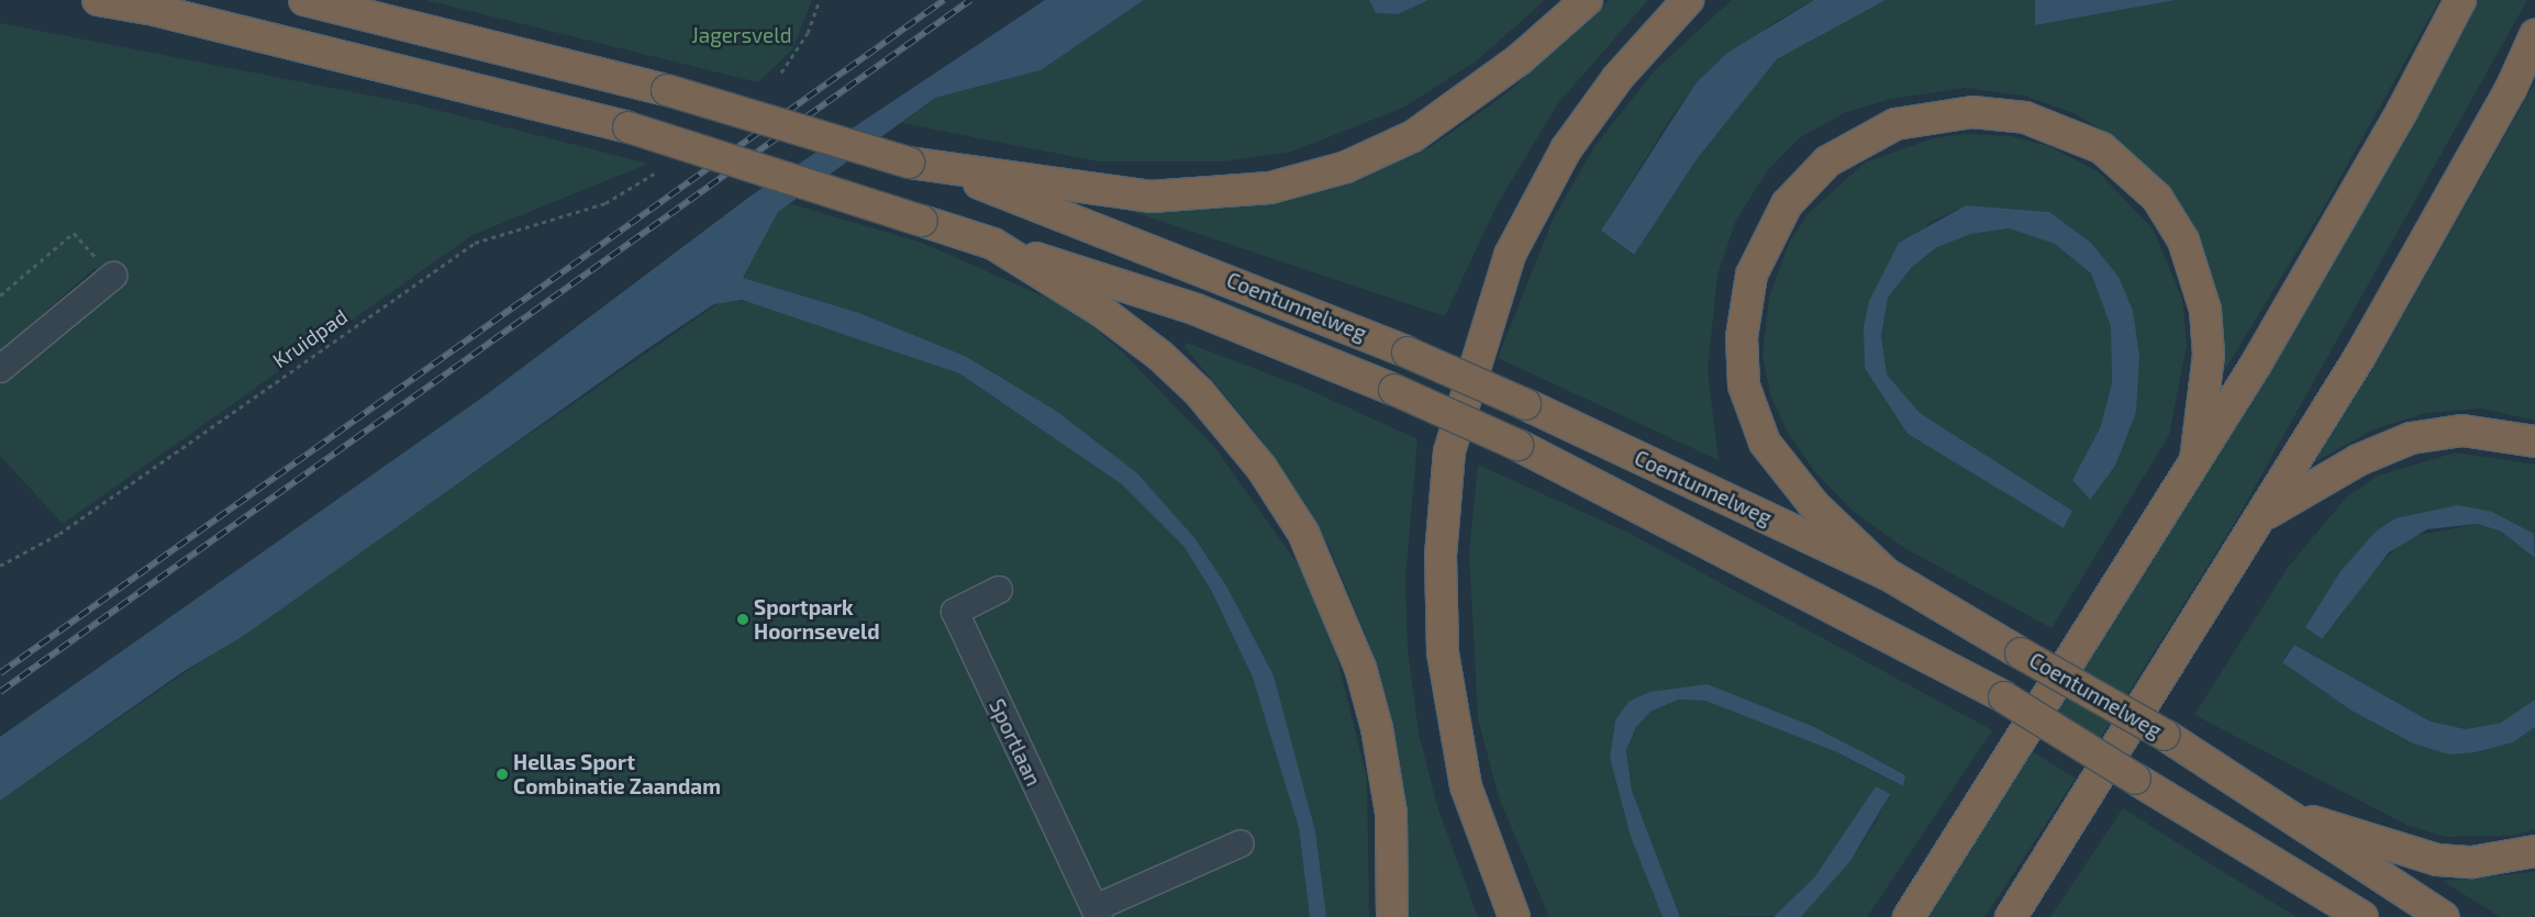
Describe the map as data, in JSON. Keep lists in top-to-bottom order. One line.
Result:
{"streets":{"highway":["Coentunnelweg"],"street":["Sportlaan"],"path":["Kruidpad"]},"parks":["Jagersveld"],"places":["Sportpark Hoornseveld","Hellas Sport Combinatie Zaandam"]}
